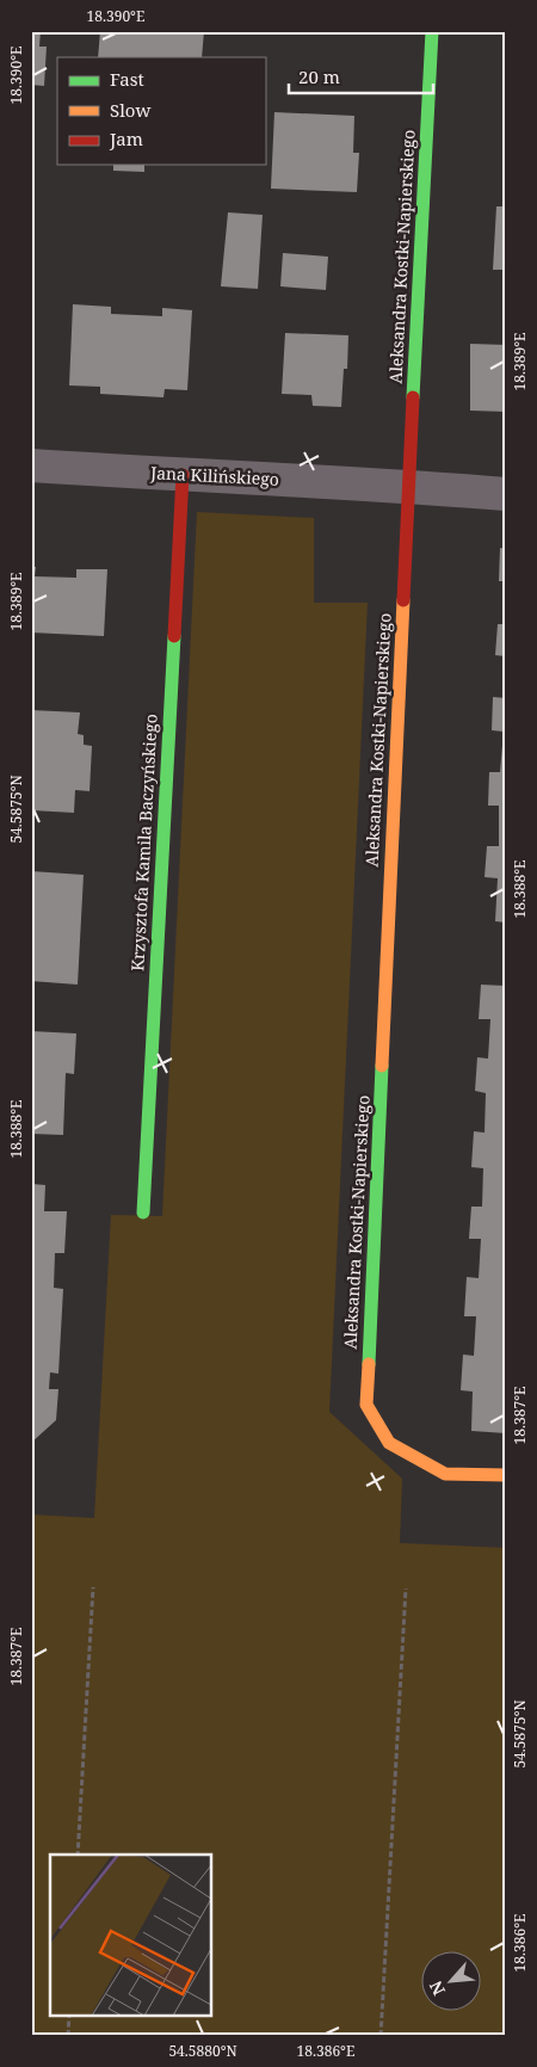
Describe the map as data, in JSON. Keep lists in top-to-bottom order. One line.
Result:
{"streets":{"street":["Aleksandra Kostki-Napierskiego","Jana Kilińskiego","Krzysztofa Kamila Baczyńskiego"]},"crossings":[["Aleksandra Kostki-Napierskiego","Jana Kilińskiego"],["Jana Kilińskiego","Krzysztofa Kamila Baczyńskiego"]],"legend":["Fast","Slow","Jam"],"scale_bar":"20 m","north":"bottom left","coordinates":["18.390°E","18.389°E","54.5875°N","18.388°E","18.387°E","18.386°E","54.5880°N"]}
